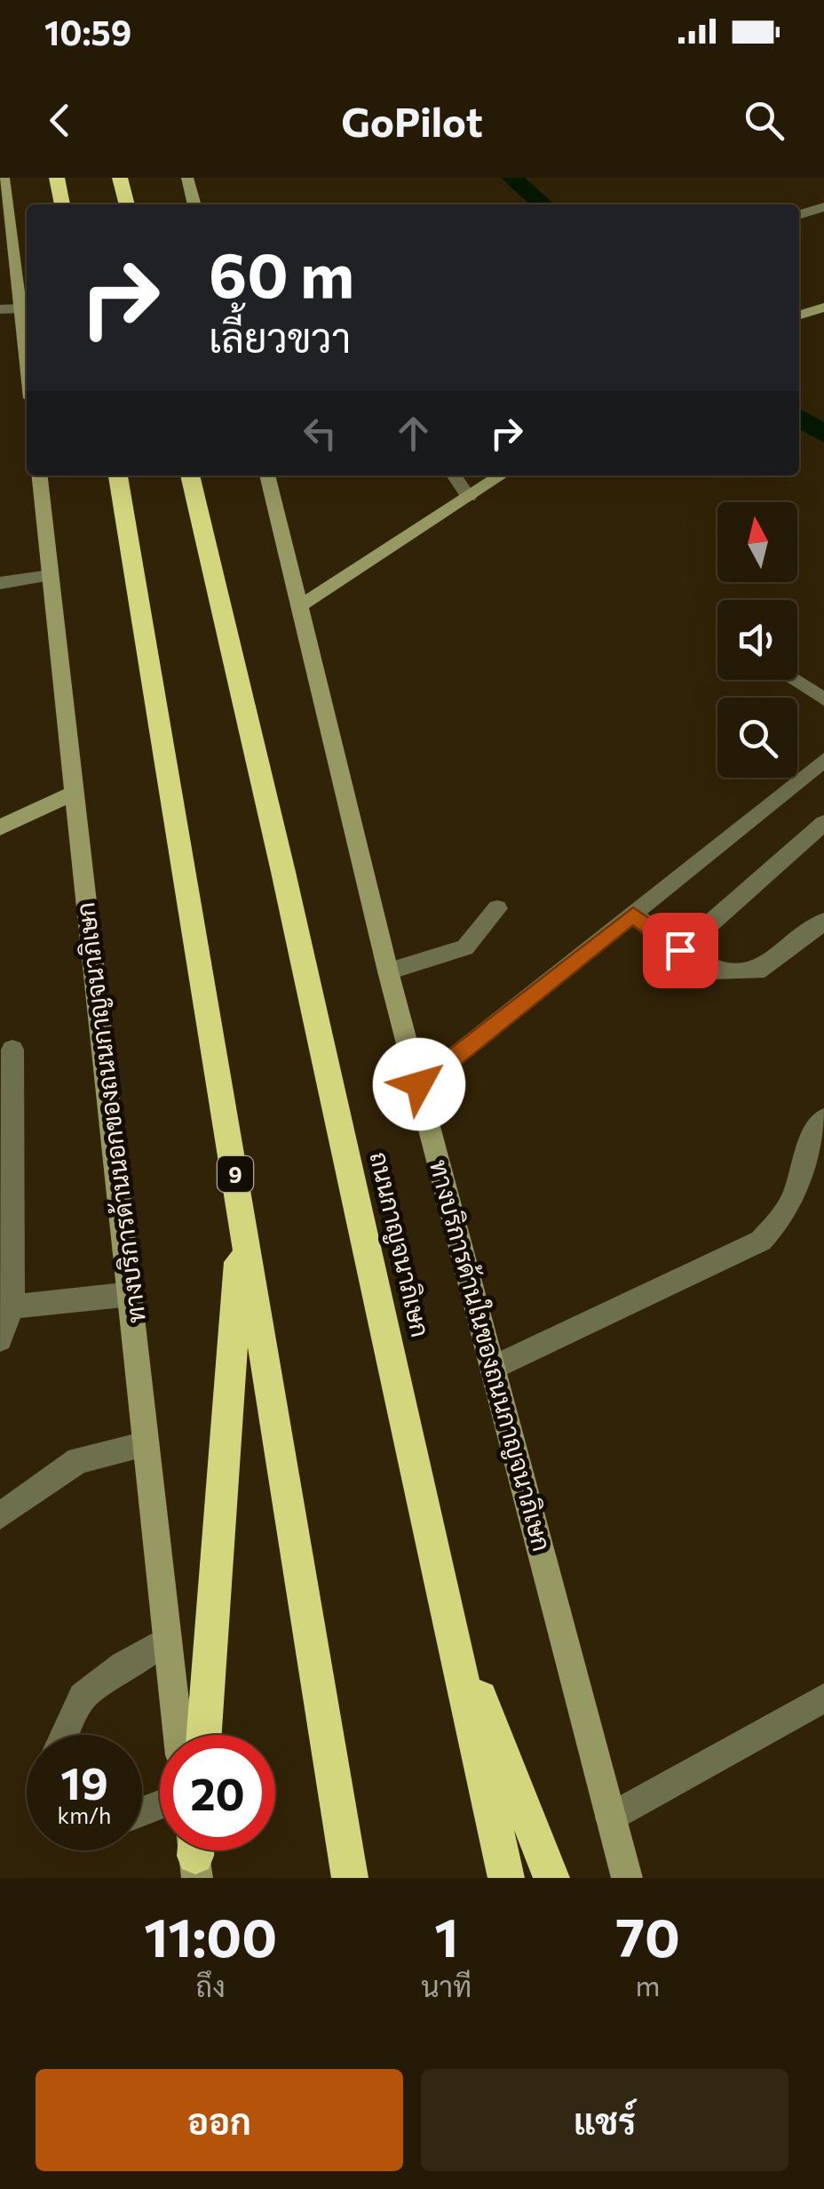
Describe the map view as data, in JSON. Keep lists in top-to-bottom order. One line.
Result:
{"streets":{"highway":["9","ถนนกาญจนาภิเษก"],"main road":["ทางบริการด้านนอกของถนนกาญจนาภิเษก","ทางบริการด้านในของถนนกาญจนาภิเษก"]},"north":"top","page":{"status":"10:59","header":"GoPilot","turn":["60 m","เลี้ยวขวา"],"speed":"19 km/h","limit":"20","eta":["11:00","ถึง","1","นาที","70","m"],"buttons":["ออก","แชร์"]}}
